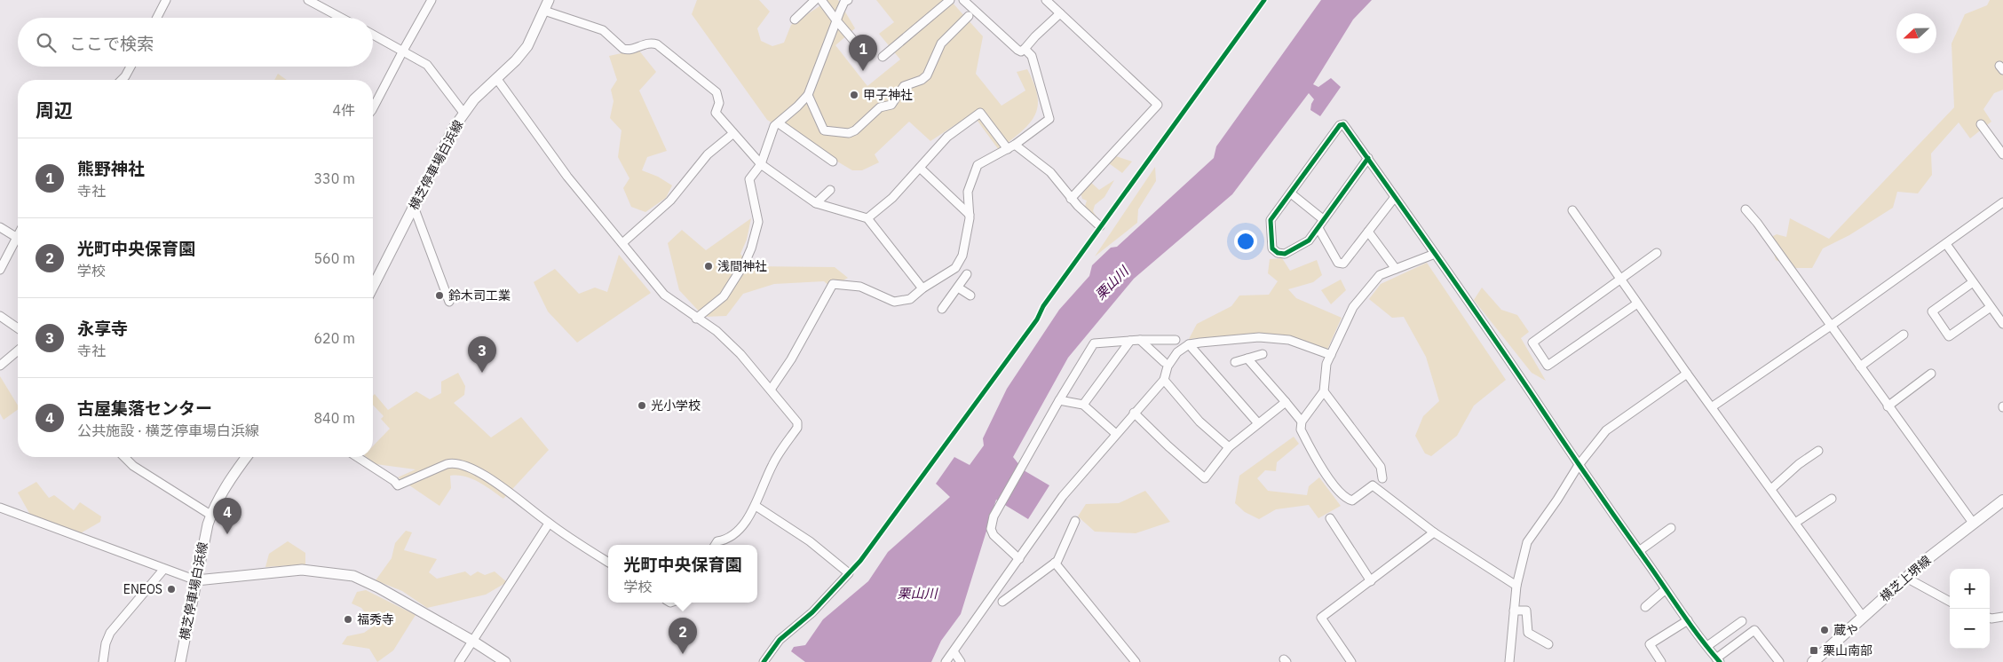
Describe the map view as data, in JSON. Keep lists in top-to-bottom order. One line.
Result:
{"streets":{"main road":["横芝停車場白浜線","横芝上堺線"]},"water":["栗山川"],"places":{"other":["甲子神社","浅間神社","鈴木司工業","光小学校","ENEOS","福秀寺","蔵や"],"transit":["栗山南部"]},"north":"left","page":{"search":"ここで検索","pins":["1","3","4","2"],"heading":["周辺","4件"],"list":[{"mark":"1","name":"熊野神社","note":"寺社","value":"330 m"},{"mark":"2","name":"光町中央保育園","note":"学校","value":"560 m"},{"mark":"3","name":"永享寺","note":"寺社","value":"620 m"},{"mark":"4","name":"古屋集落センター","note":"公共施設 · 横芝停車場白浜線","value":"840 m"}],"popup":["光町中央保育園","学校"],"map_buttons":["+","−"]}}
